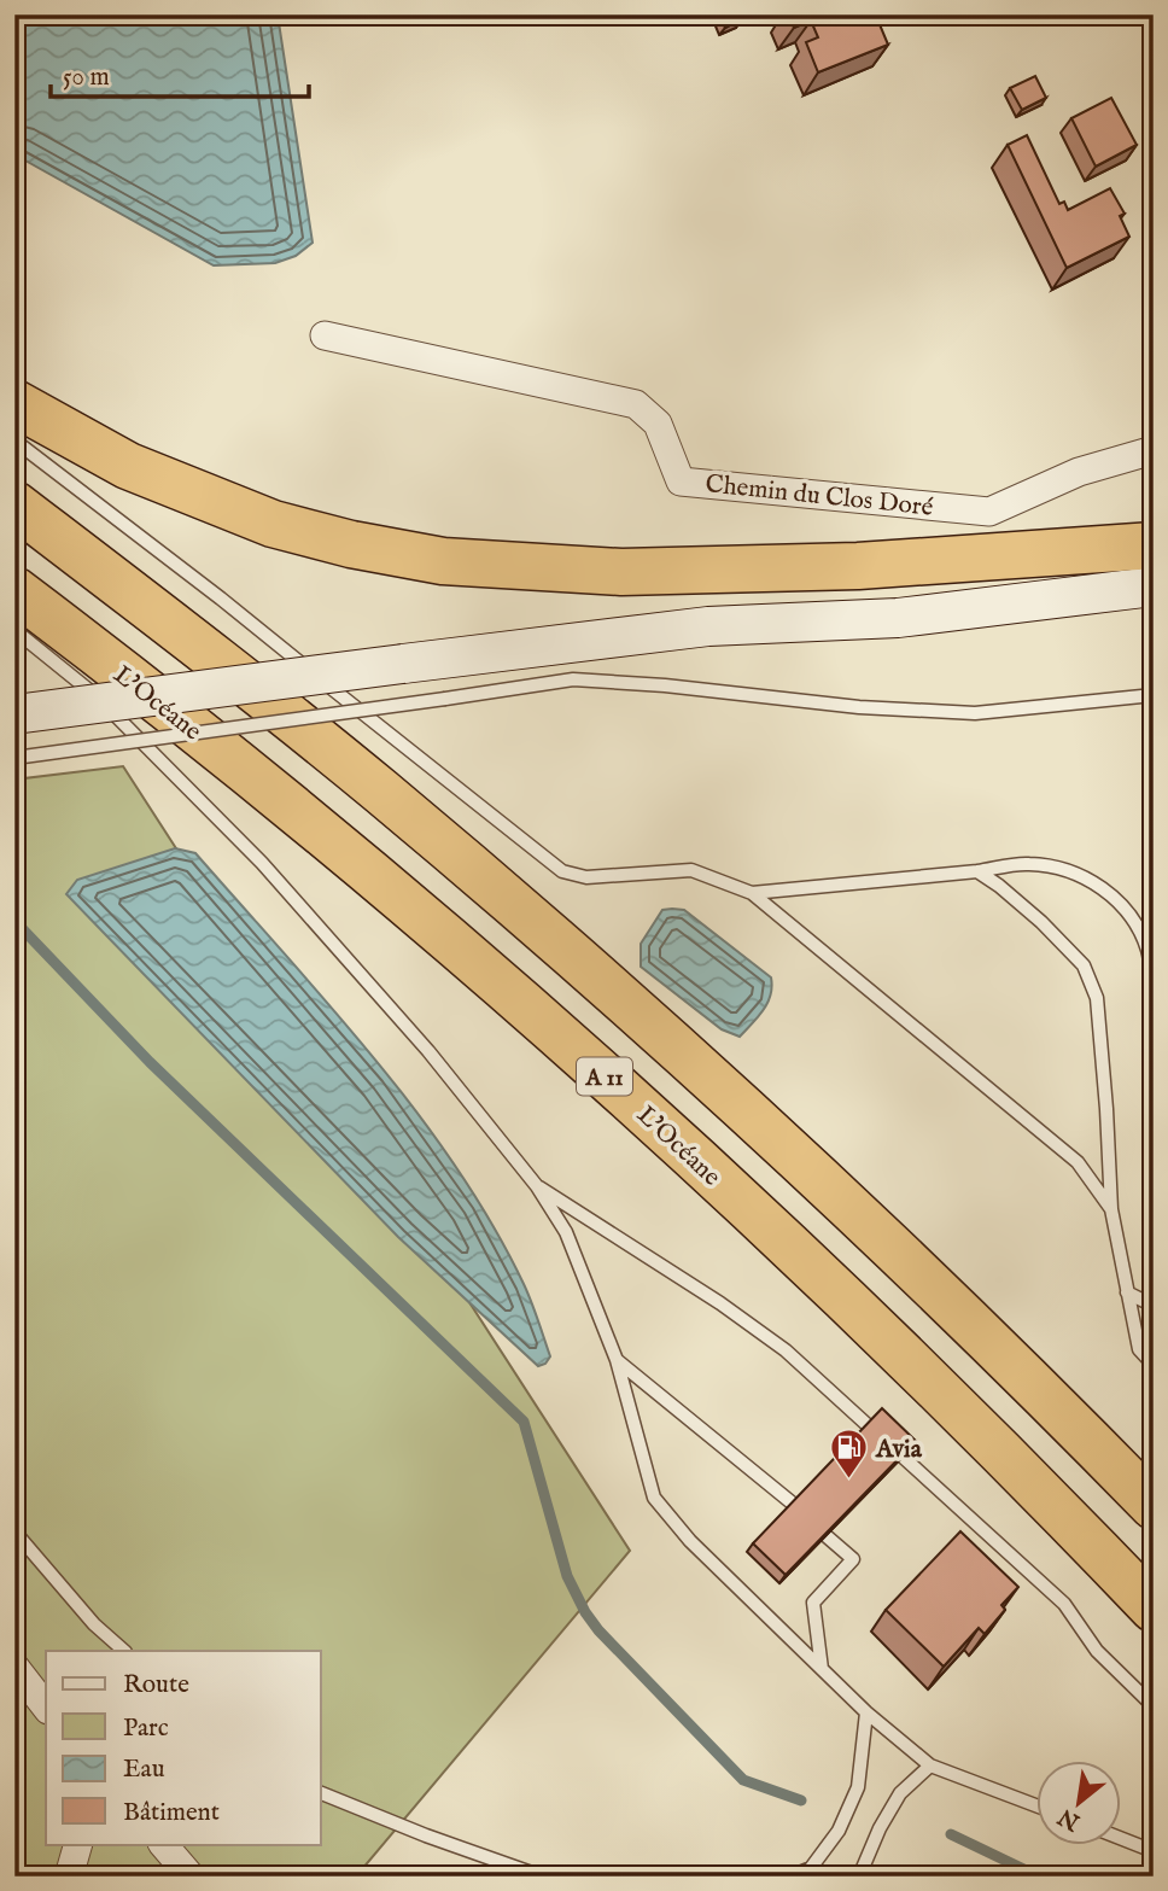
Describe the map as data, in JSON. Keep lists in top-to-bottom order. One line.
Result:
{"streets":{"highway":["L’Océane","A 11"],"street":["Chemin du Clos Doré"]},"places":{"fuel station":["Avia"]},"legend":["Route","Parc","Eau","Bâtiment"],"scale_bar":"50 m","north":"bottom left"}
